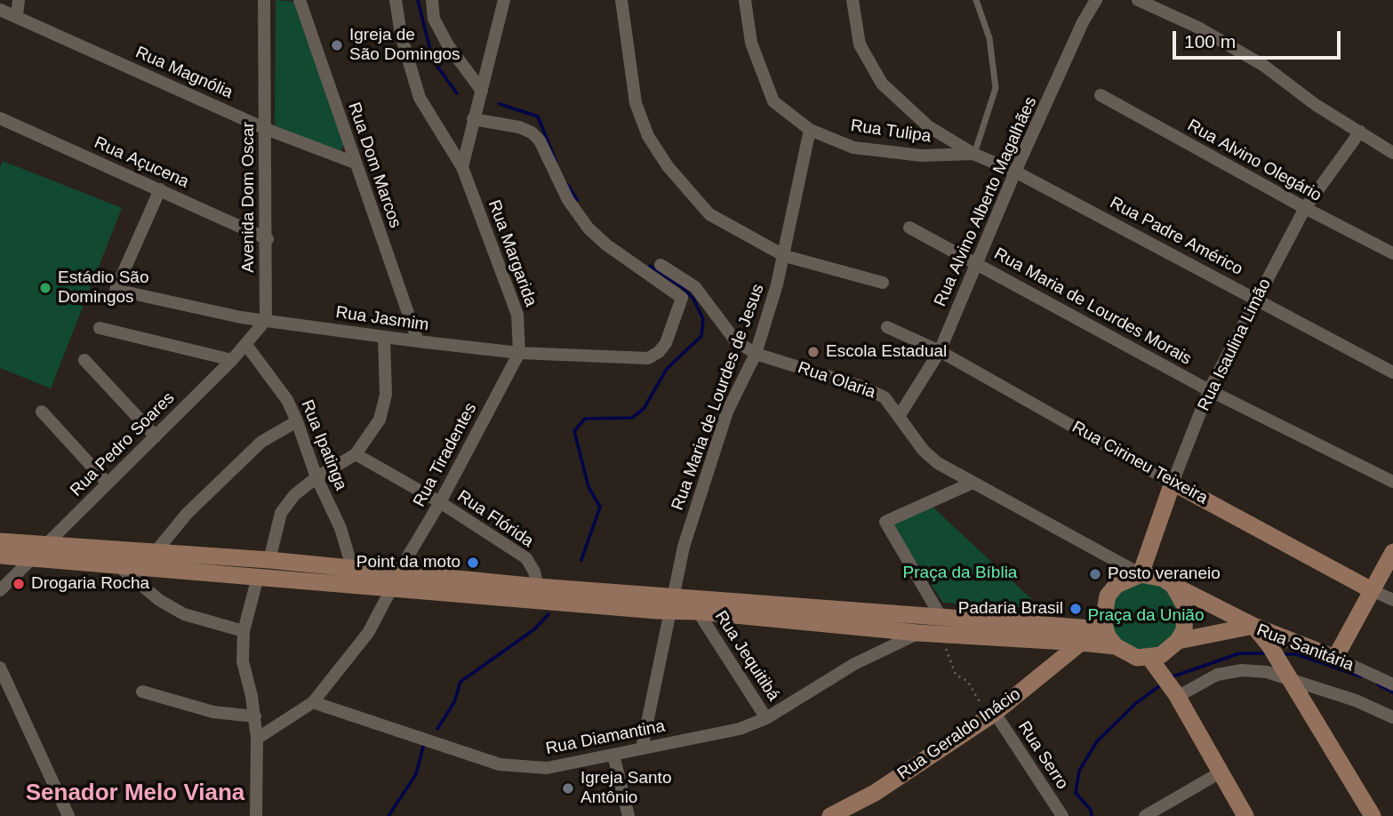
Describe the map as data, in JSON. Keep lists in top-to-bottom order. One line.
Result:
{"streets":{"main road":["Rua Isaulina Limão","Rua Cirineu Teixeira","Rua Sanitária","Rua Geraldo Inácio"],"street":["Rua Magnólia","Rua Tulipa","Rua Alvino Olegário","Rua Açucena","Rua Dom Marcos","Avenida Dom Oscar","Rua Alvino Alberto Magalhães","Rua Padre Américo","Rua Margarida","Rua Maria de Lourdes Morais","Rua Jasmim","Rua Olaria","Rua Maria de Lourdes de Jesus","Rua Pedro Soares","Rua Ipatinga","Rua Tiradentes","Rua Flórida","Rua Jequitibá","Rua Diamantina","Rua Serro"]},"crossings":[["Rua Magnólia","Rua Dom Marcos"],["Rua Magnólia","Avenida Dom Oscar"],["Rua Tulipa","Rua Padre Américo"],["Rua Tulipa","Rua Maria de Lourdes de Jesus"],["Rua Alvino Olegário","Rua Isaulina Limão"],["Rua Açucena","Avenida Dom Oscar"],["Rua Açucena","Rua Jasmim"],["Rua Dom Marcos","Rua Jasmim"],["Avenida Dom Oscar","Rua Jasmim"],["Avenida Dom Oscar","Rua Pedro Soares"],["Rua Alvino Alberto Magalhães","Rua Padre Américo"],["Rua Alvino Alberto Magalhães","Rua Maria de Lourdes Morais"],["Rua Alvino Alberto Magalhães","Rua Olaria"],["Rua Alvino Alberto Magalhães","Rua Cirineu Teixeira"],["Rua Padre Américo","Rua Isaulina Limão"],["Rua Margarida","Rua Jasmim"],["Rua Margarida","Rua Tiradentes"],["Rua Maria de Lourdes Morais","Rua Isaulina Limão"],["Rua Jasmim","Rua Pedro Soares"],["Rua Jasmim","Rua Tiradentes"],["Rua Isaulina Limão","Rua Olaria"],["Rua Isaulina Limão","Rua Cirineu Teixeira"],["Rua Isaulina Limão","Rua Sanitária"],["Rua Olaria","Rua Maria de Lourdes de Jesus"],["Rua Olaria","Rua Sanitária"],["Rua Maria de Lourdes de Jesus","Rua Diamantina"],["Rua Pedro Soares","Rua Ipatinga"],["Rua Tiradentes","Rua Flórida"],["Rua Jequitibá","Rua Diamantina"],["Rua Geraldo Inácio","Rua Serro"]],"districts":["Senador Melo Viana"],"parks":["Praça da Bíblia","Praça da União"],"places":["Igreja de São Domingos","Estádio São Domingos","Escola Estadual","Point da moto","Posto veraneio","Drogaria Rocha","Padaria Brasil","Igreja Santo Antônio"],"scale_bar":"100 m"}
